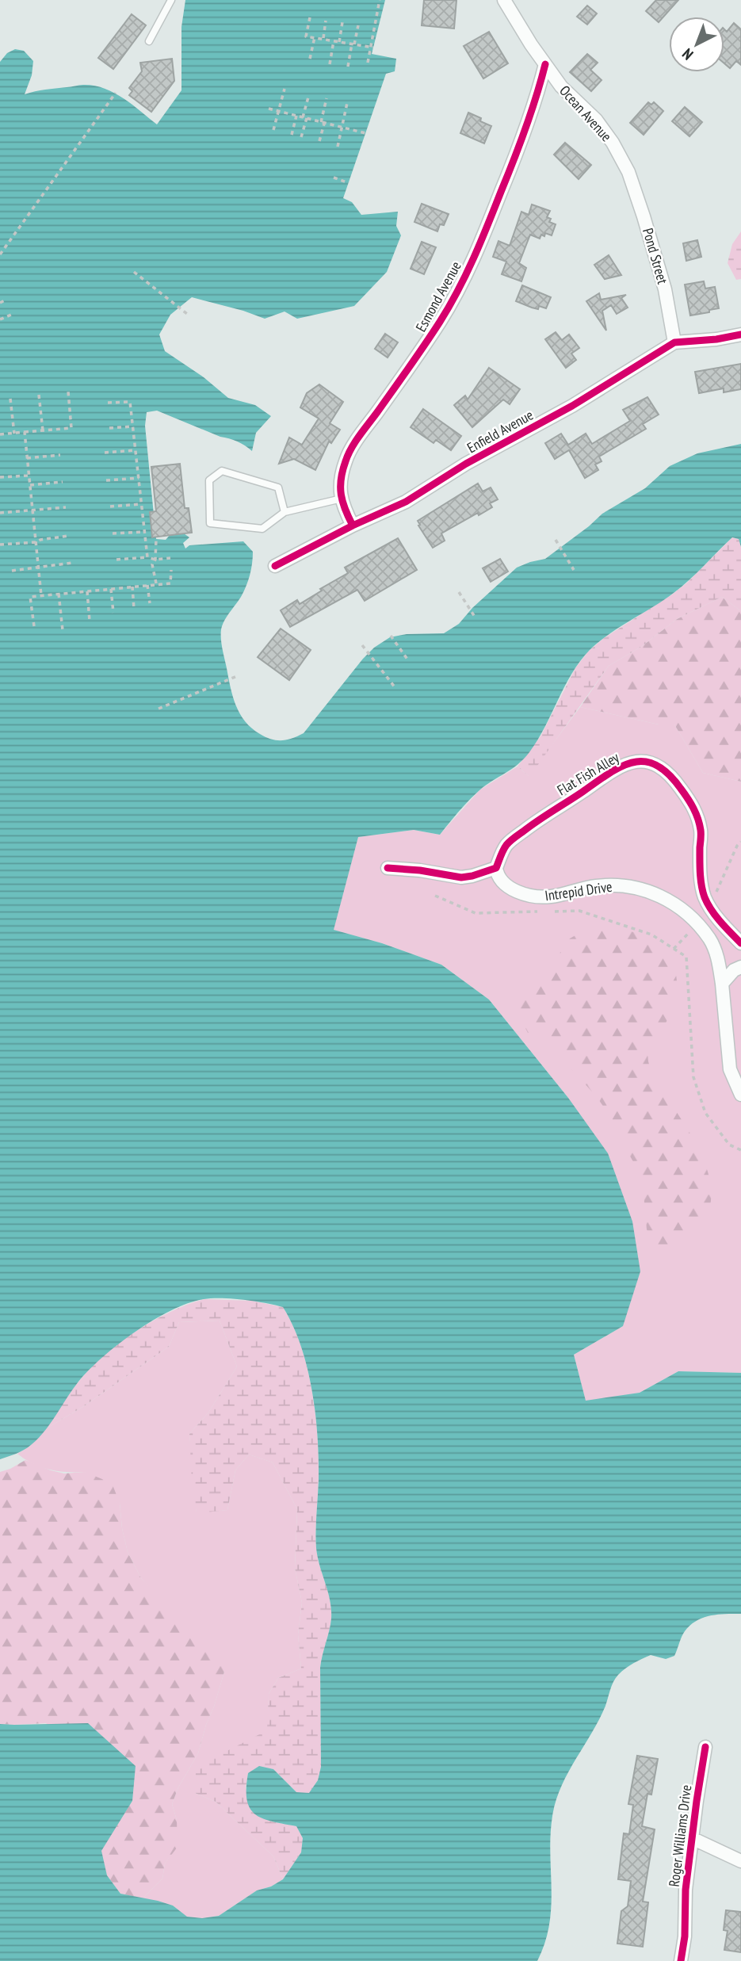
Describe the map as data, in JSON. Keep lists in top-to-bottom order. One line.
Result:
{"streets":{"street":["Ocean Avenue","Pond Street","Esmond Avenue","Enfield Avenue","Flat Fish Alley","Intrepid Drive","Roger Williams Drive"]},"crossings":[["Ocean Avenue","Pond Street"],["Ocean Avenue","Esmond Avenue"],["Pond Street","Enfield Avenue"],["Esmond Avenue","Enfield Avenue"],["Flat Fish Alley","Intrepid Drive"]],"north":"bottom left"}
